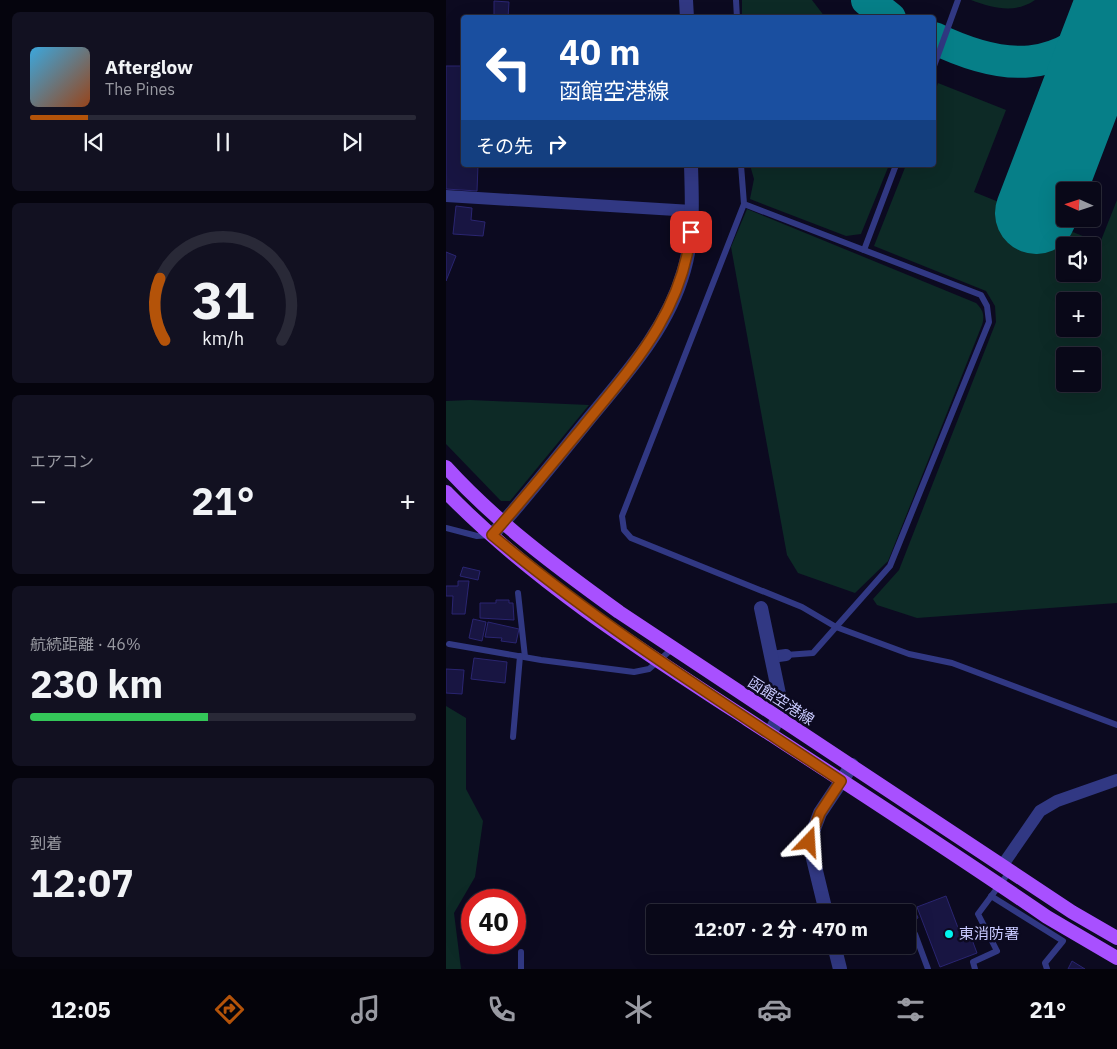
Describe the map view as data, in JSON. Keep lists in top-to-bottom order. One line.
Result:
{"streets":{"main road":["函館空港線"]},"places":["東消防署"],"north":"left","page":{"turn":["40 m","函館空港線"],"song":["Afterglow","The Pines"],"then":"その先","map_buttons":["+","−"],"tile":["エアコン",["航続距離 · 46%","230 km"],["到着","12:07"]],"heat":["−","21°","+"],"limit":"40","trip":"12:07 · 2 分 · 470 m","tabs":["12:05","21°"],"gauge":["31","km/h"]}}
